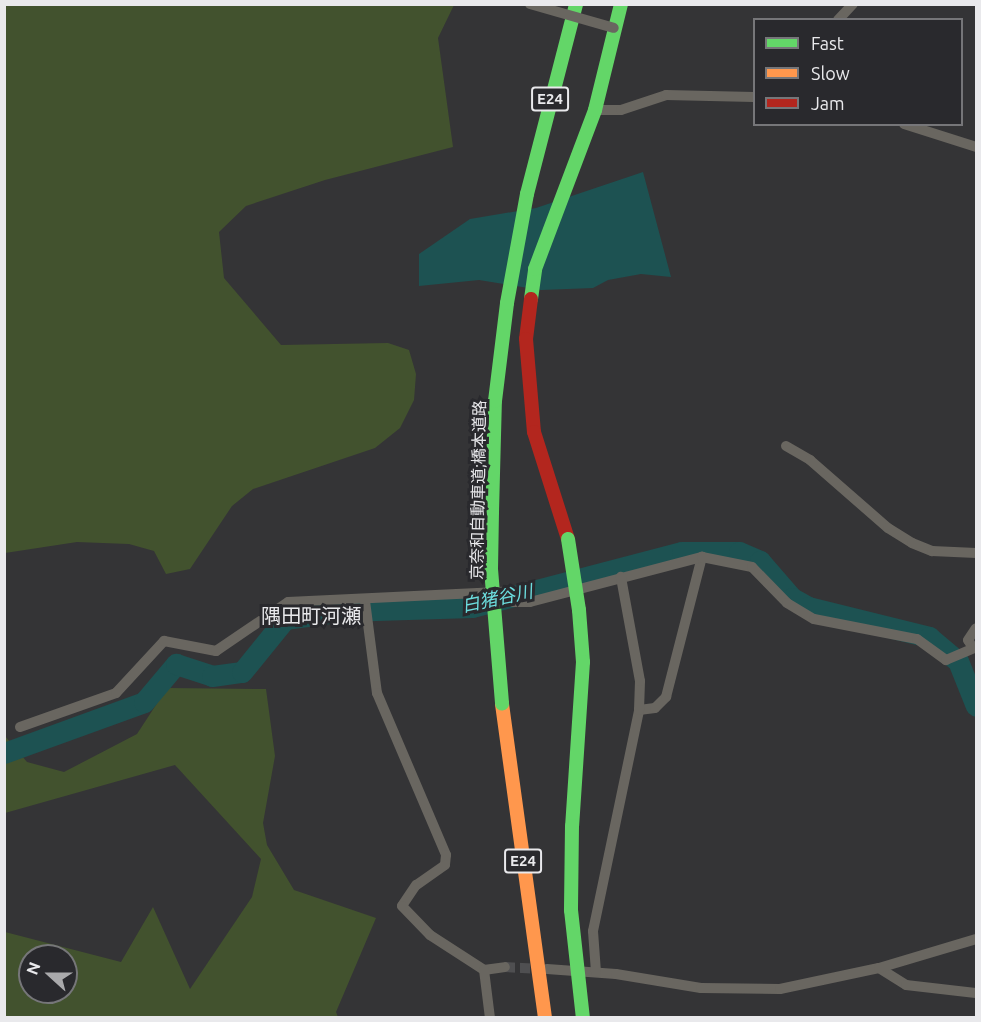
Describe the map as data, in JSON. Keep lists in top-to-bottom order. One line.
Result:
{"streets":{"main road":["E24","京奈和自動車道;橋本道路"]},"districts":["隅田町河瀬"],"water":["白猪谷川"],"legend":["Fast","Slow","Jam"],"north":"left"}
